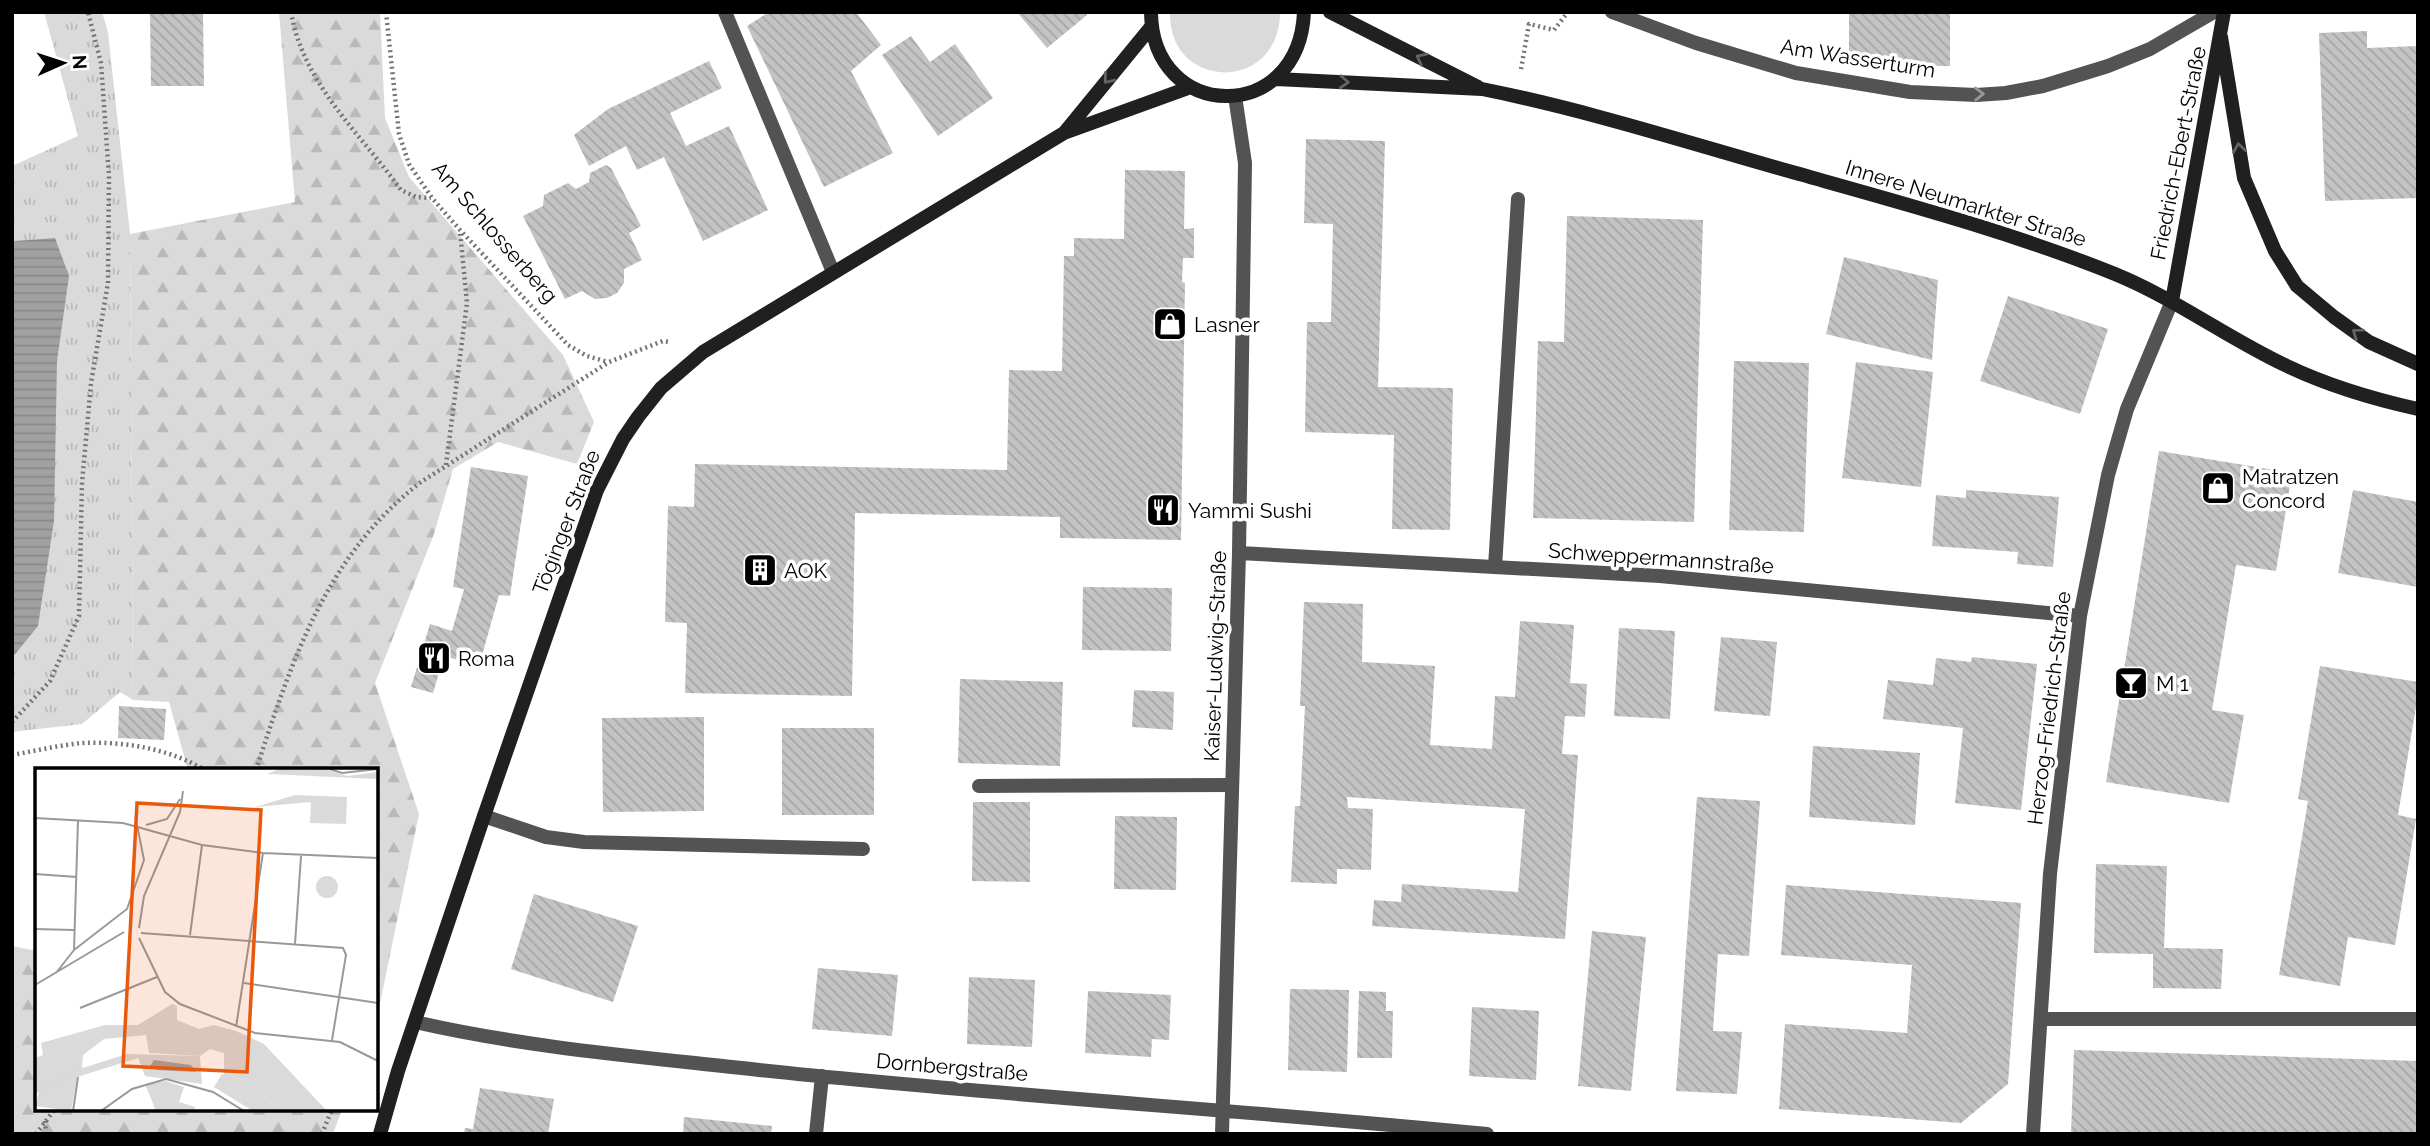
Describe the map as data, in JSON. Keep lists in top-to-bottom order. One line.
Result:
{"streets":{"street":["Am Wasserturm","Friedrich-Ebert-Straße","Innere Neumarkter Straße","Töginger Straße","Schweppermannstraße","Kaiser-Ludwig-Straße","Herzog-Friedrich-Straße","Dornbergstraße"],"path":["Am Schlosserberg"]},"crossings":[["Friedrich-Ebert-Straße","Innere Neumarkter Straße"],["Friedrich-Ebert-Straße","Herzog-Friedrich-Straße"],["Innere Neumarkter Straße","Herzog-Friedrich-Straße"],["Töginger Straße","Dornbergstraße"],["Schweppermannstraße","Kaiser-Ludwig-Straße"],["Schweppermannstraße","Herzog-Friedrich-Straße"],["Kaiser-Ludwig-Straße","Dornbergstraße"]],"one_way":["Am Wasserturm"],"places":{"shop":["Lasner","Matratzen Concord"],"restaurant":["Yammi Sushi","Roma"],"building":["AOK"],"bar":["M 1"]},"north":"right"}
